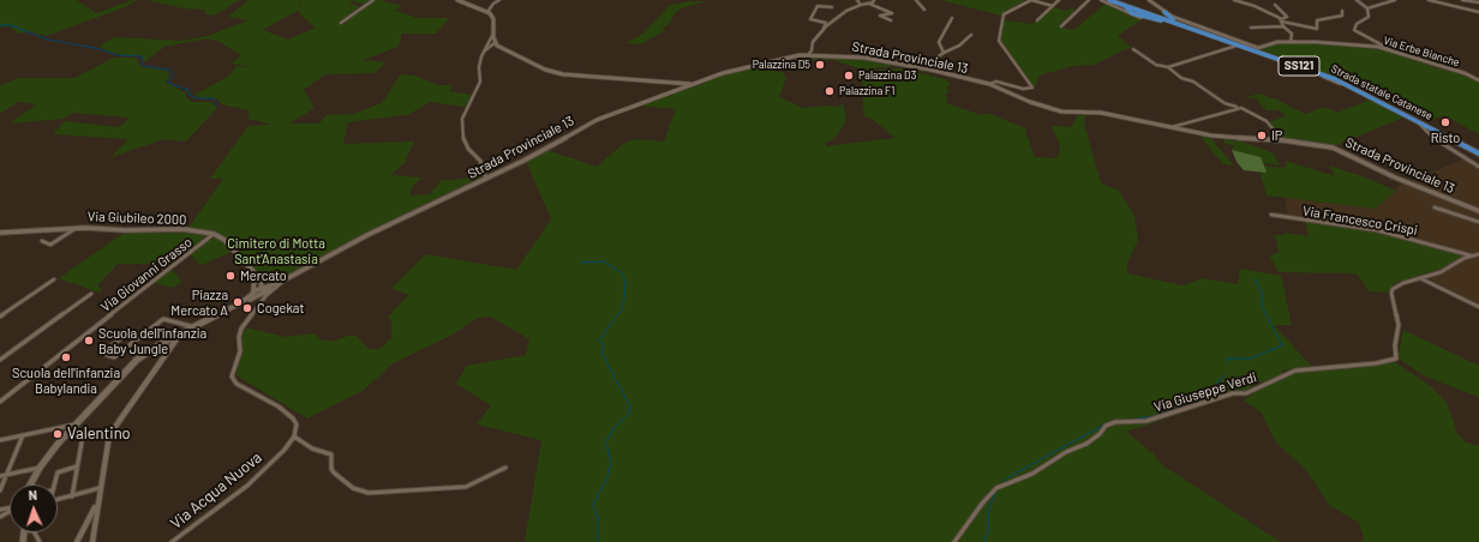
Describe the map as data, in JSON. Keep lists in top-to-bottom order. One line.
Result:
{"streets":{"main road":["Strada Provinciale 13","SS121","Strada statale Catanese"],"street":["Via Erbe Bianche","Via Giubileo 2000","Via Francesco Crispi","Via Giovanni Grasso","Via Giuseppe Verdi","Via Acqua Nuova"]},"crossings":[["Via Giubileo 2000","Via Giovanni Grasso"],["Via Francesco Crispi","Via Giuseppe Verdi"]],"parks":["Cimitero di Motta Sant'Anastasia"],"places":["Palazzina D5","Palazzina D3","Palazzina F1","Risto","IP","Mercato","Piazza Mercato A","Cogekat","Scuola dell'infanzia Baby Jungle","Scuola dell'infanzia Babylandia","Valentino"],"north":"top"}
